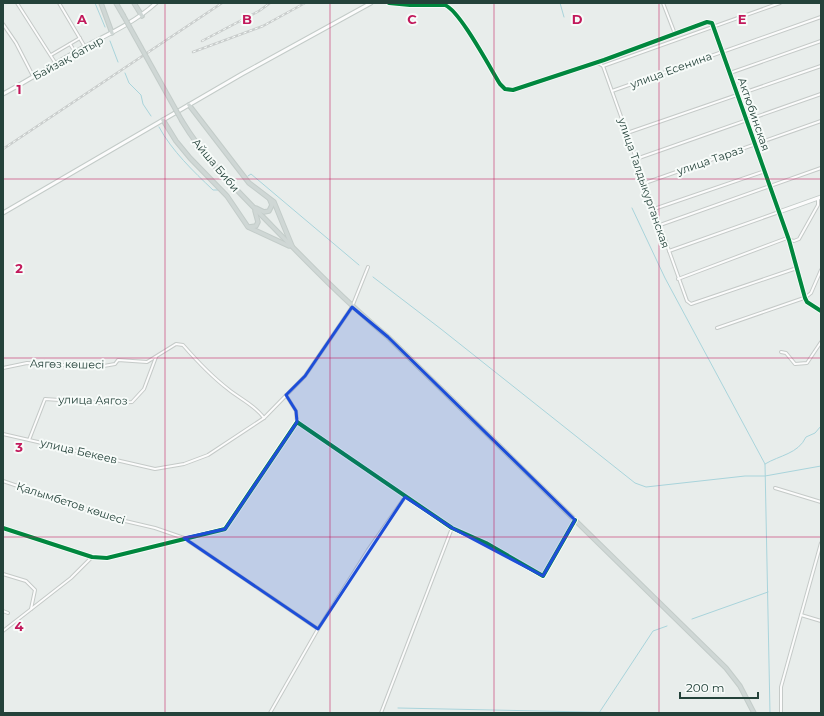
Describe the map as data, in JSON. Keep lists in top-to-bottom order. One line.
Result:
{"streets":{"main road":["Айша Биби"],"street":["Байзақ батыр","улица Есенина","Актюбинская","улица Тараз","улица Талдыкурганская","Аягөз көшесі","улица Аягоз","улица Бекеев","Қалымбетов көшесі"]},"crossings":[["улица Есенина","Актюбинская"],["улица Есенина","улица Талдыкурганская"],["Актюбинская","улица Тараз"],["Актюбинская","улица Талдыкурганская"],["улица Тараз","улица Талдыкурганская"],["Аягөз көшесі","улица Аягоз"],["Аягөз көшесі","улица Бекеев"],["улица Аягоз","улица Бекеев"]],"scale_bar":"200 m","grid":{"columns":["A","B","C","D","E"],"rows":["1","2","3","4"]}}
